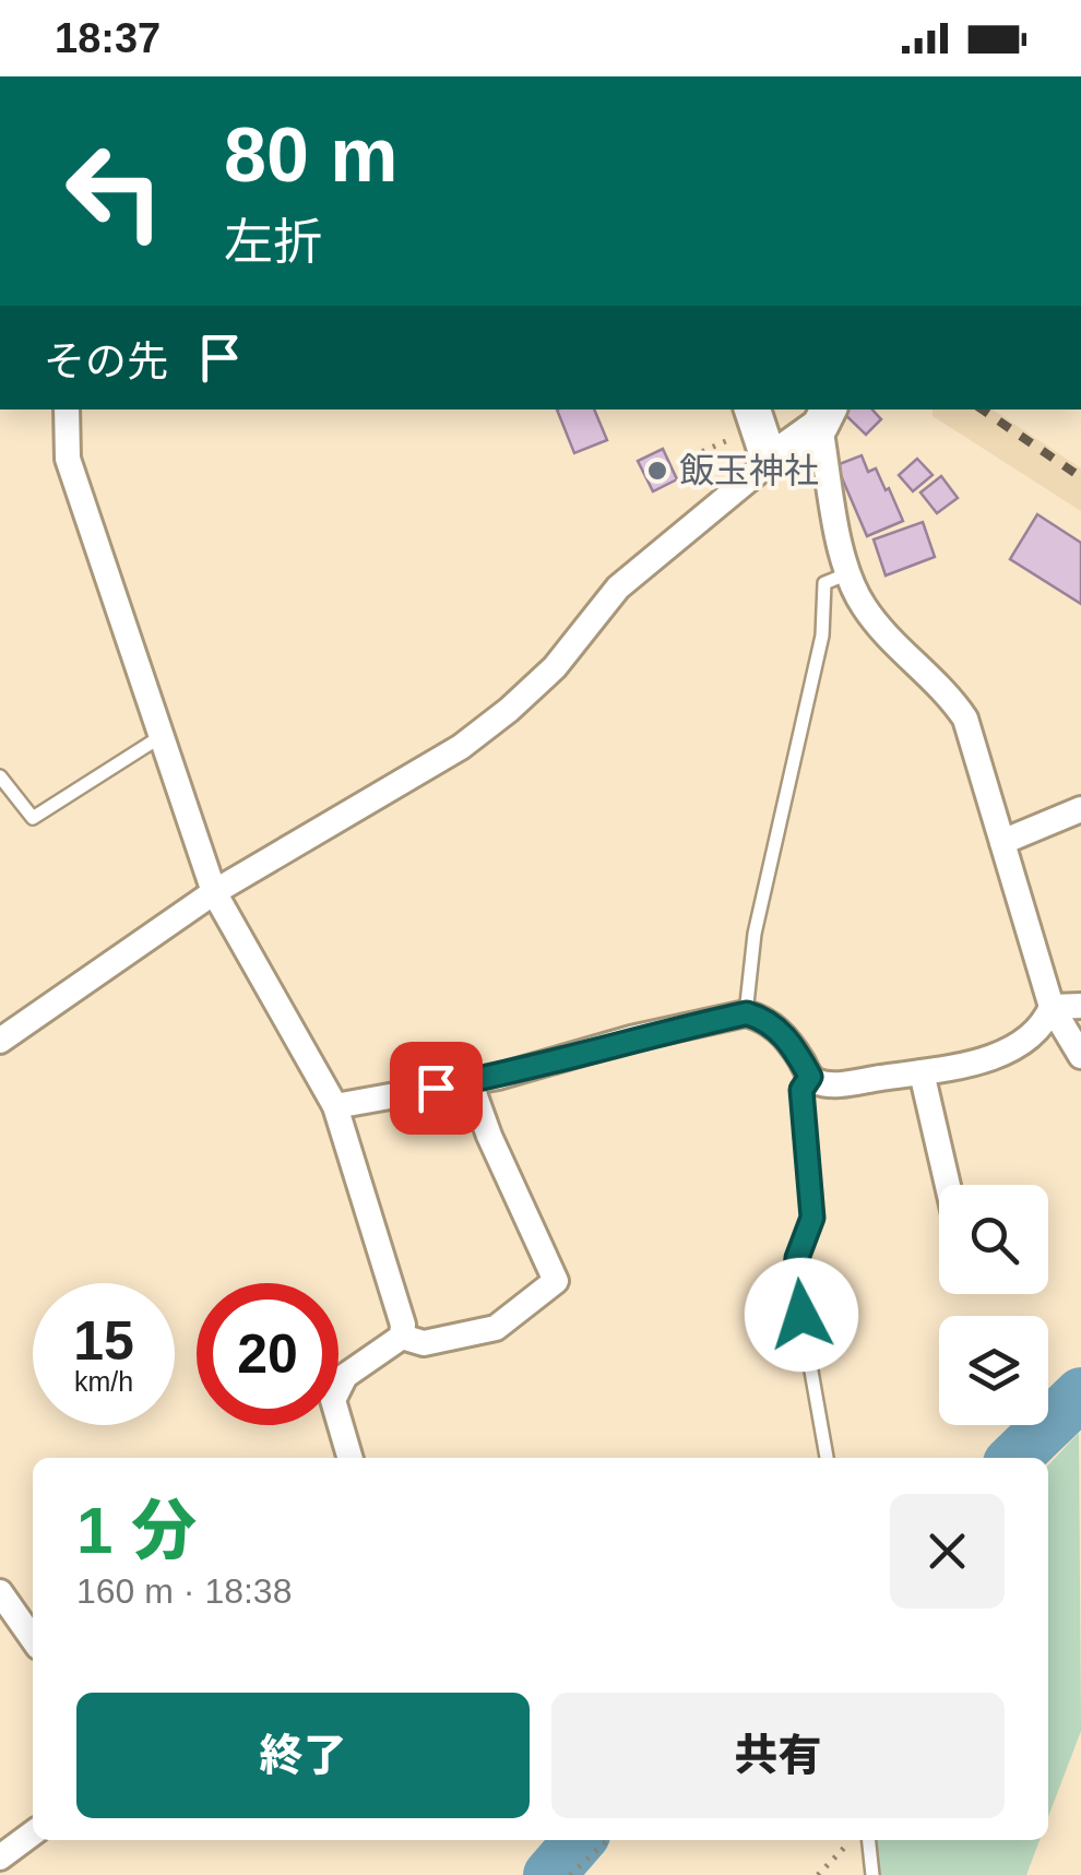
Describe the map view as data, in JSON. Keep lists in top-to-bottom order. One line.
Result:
{"places":["飯玉神社"],"page":{"status":"18:37","turn":["80 m","左折"],"then":"その先","speed":"15 km/h","limit":"20","heading":["1 分","160 m · 18:38"],"buttons":["終了","共有"]}}
